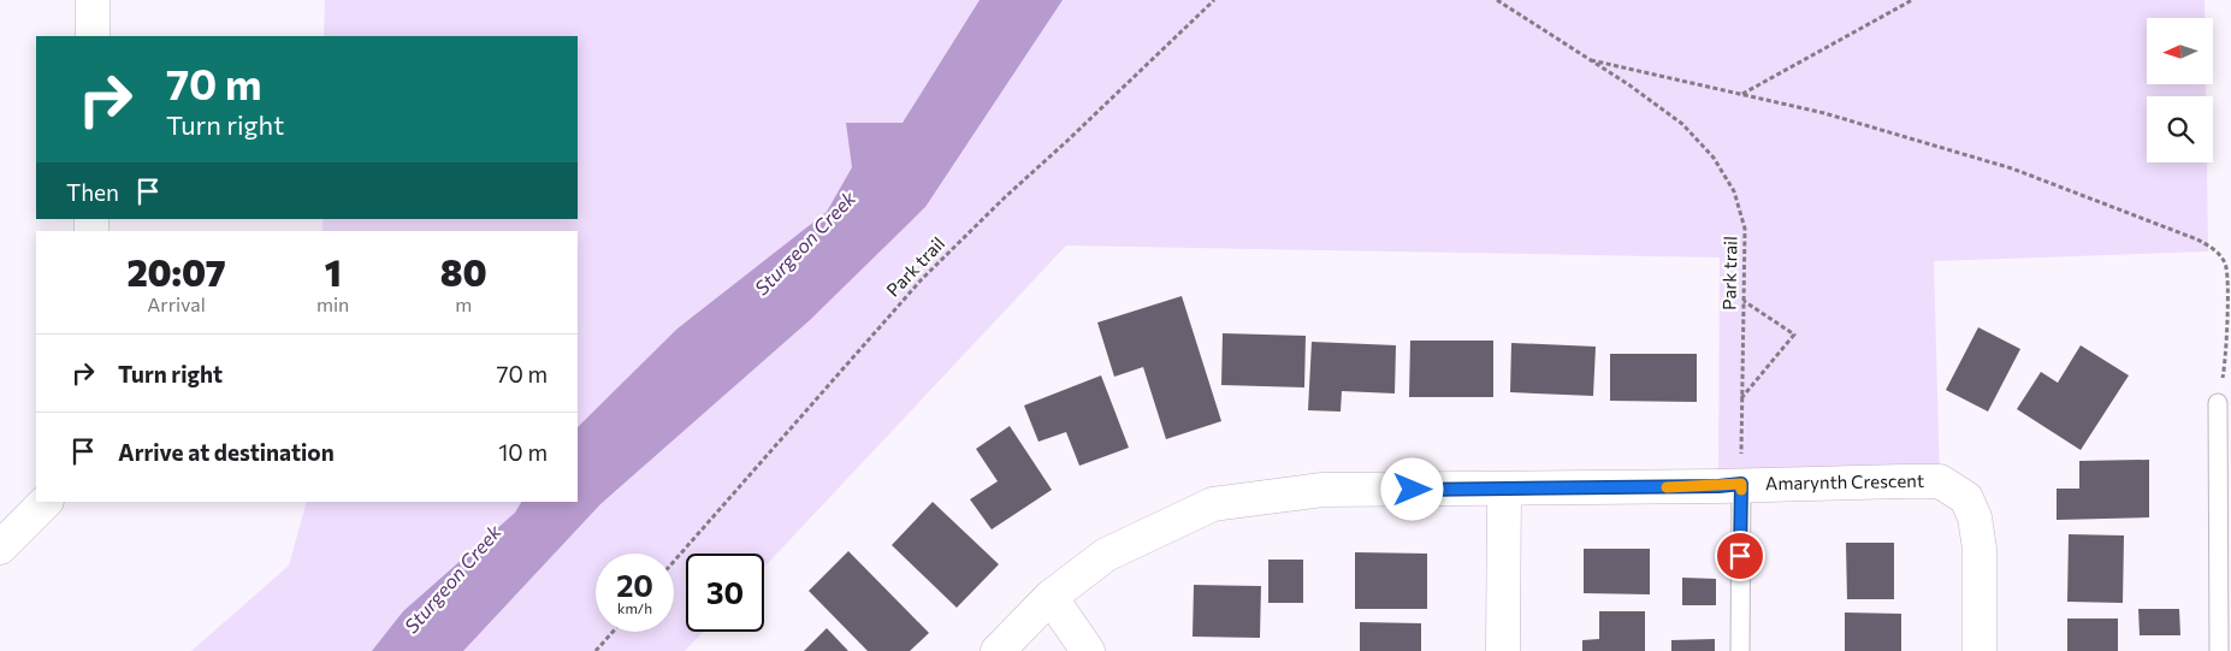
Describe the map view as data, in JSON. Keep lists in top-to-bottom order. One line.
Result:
{"streets":{"street":["Amarynth Crescent"],"path":["Park trail"]},"crossings":[["Park trail","Amarynth Crescent"]],"water":["Sturgeon Creek"],"north":"left","page":{"turn":["70 m","Turn right"],"then":"Then","eta":["20:07","Arrival","1","min","80","m"],"list":[{"name":"Turn right","value":"70 m"},{"name":"Arrive at destination","value":"10 m"}],"speed":"20 km/h","limit":"30"}}
